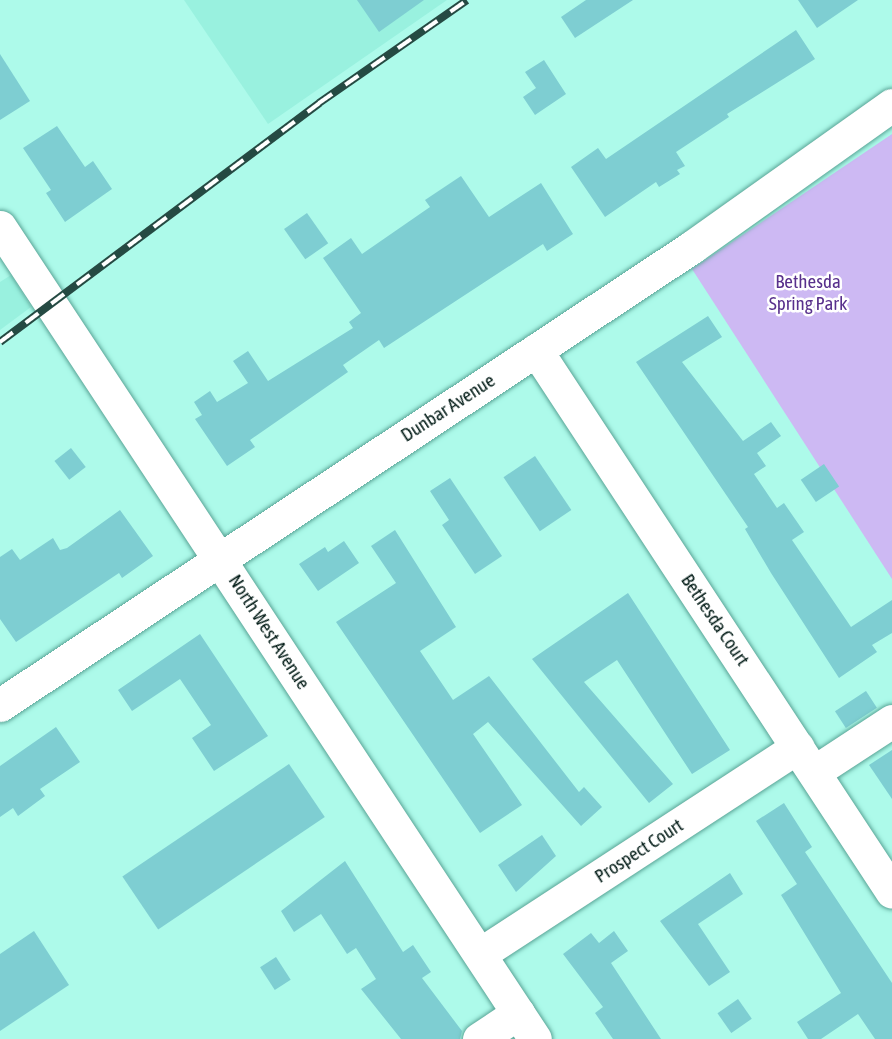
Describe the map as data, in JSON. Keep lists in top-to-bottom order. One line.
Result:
{"streets":{"street":["Dunbar Avenue","Bethesda Court","North West Avenue","Prospect Court"]},"crossings":[["Dunbar Avenue","Bethesda Court"],["Dunbar Avenue","North West Avenue"],["Bethesda Court","Prospect Court"],["North West Avenue","Prospect Court"]],"parks":["Bethesda Spring Park"]}
